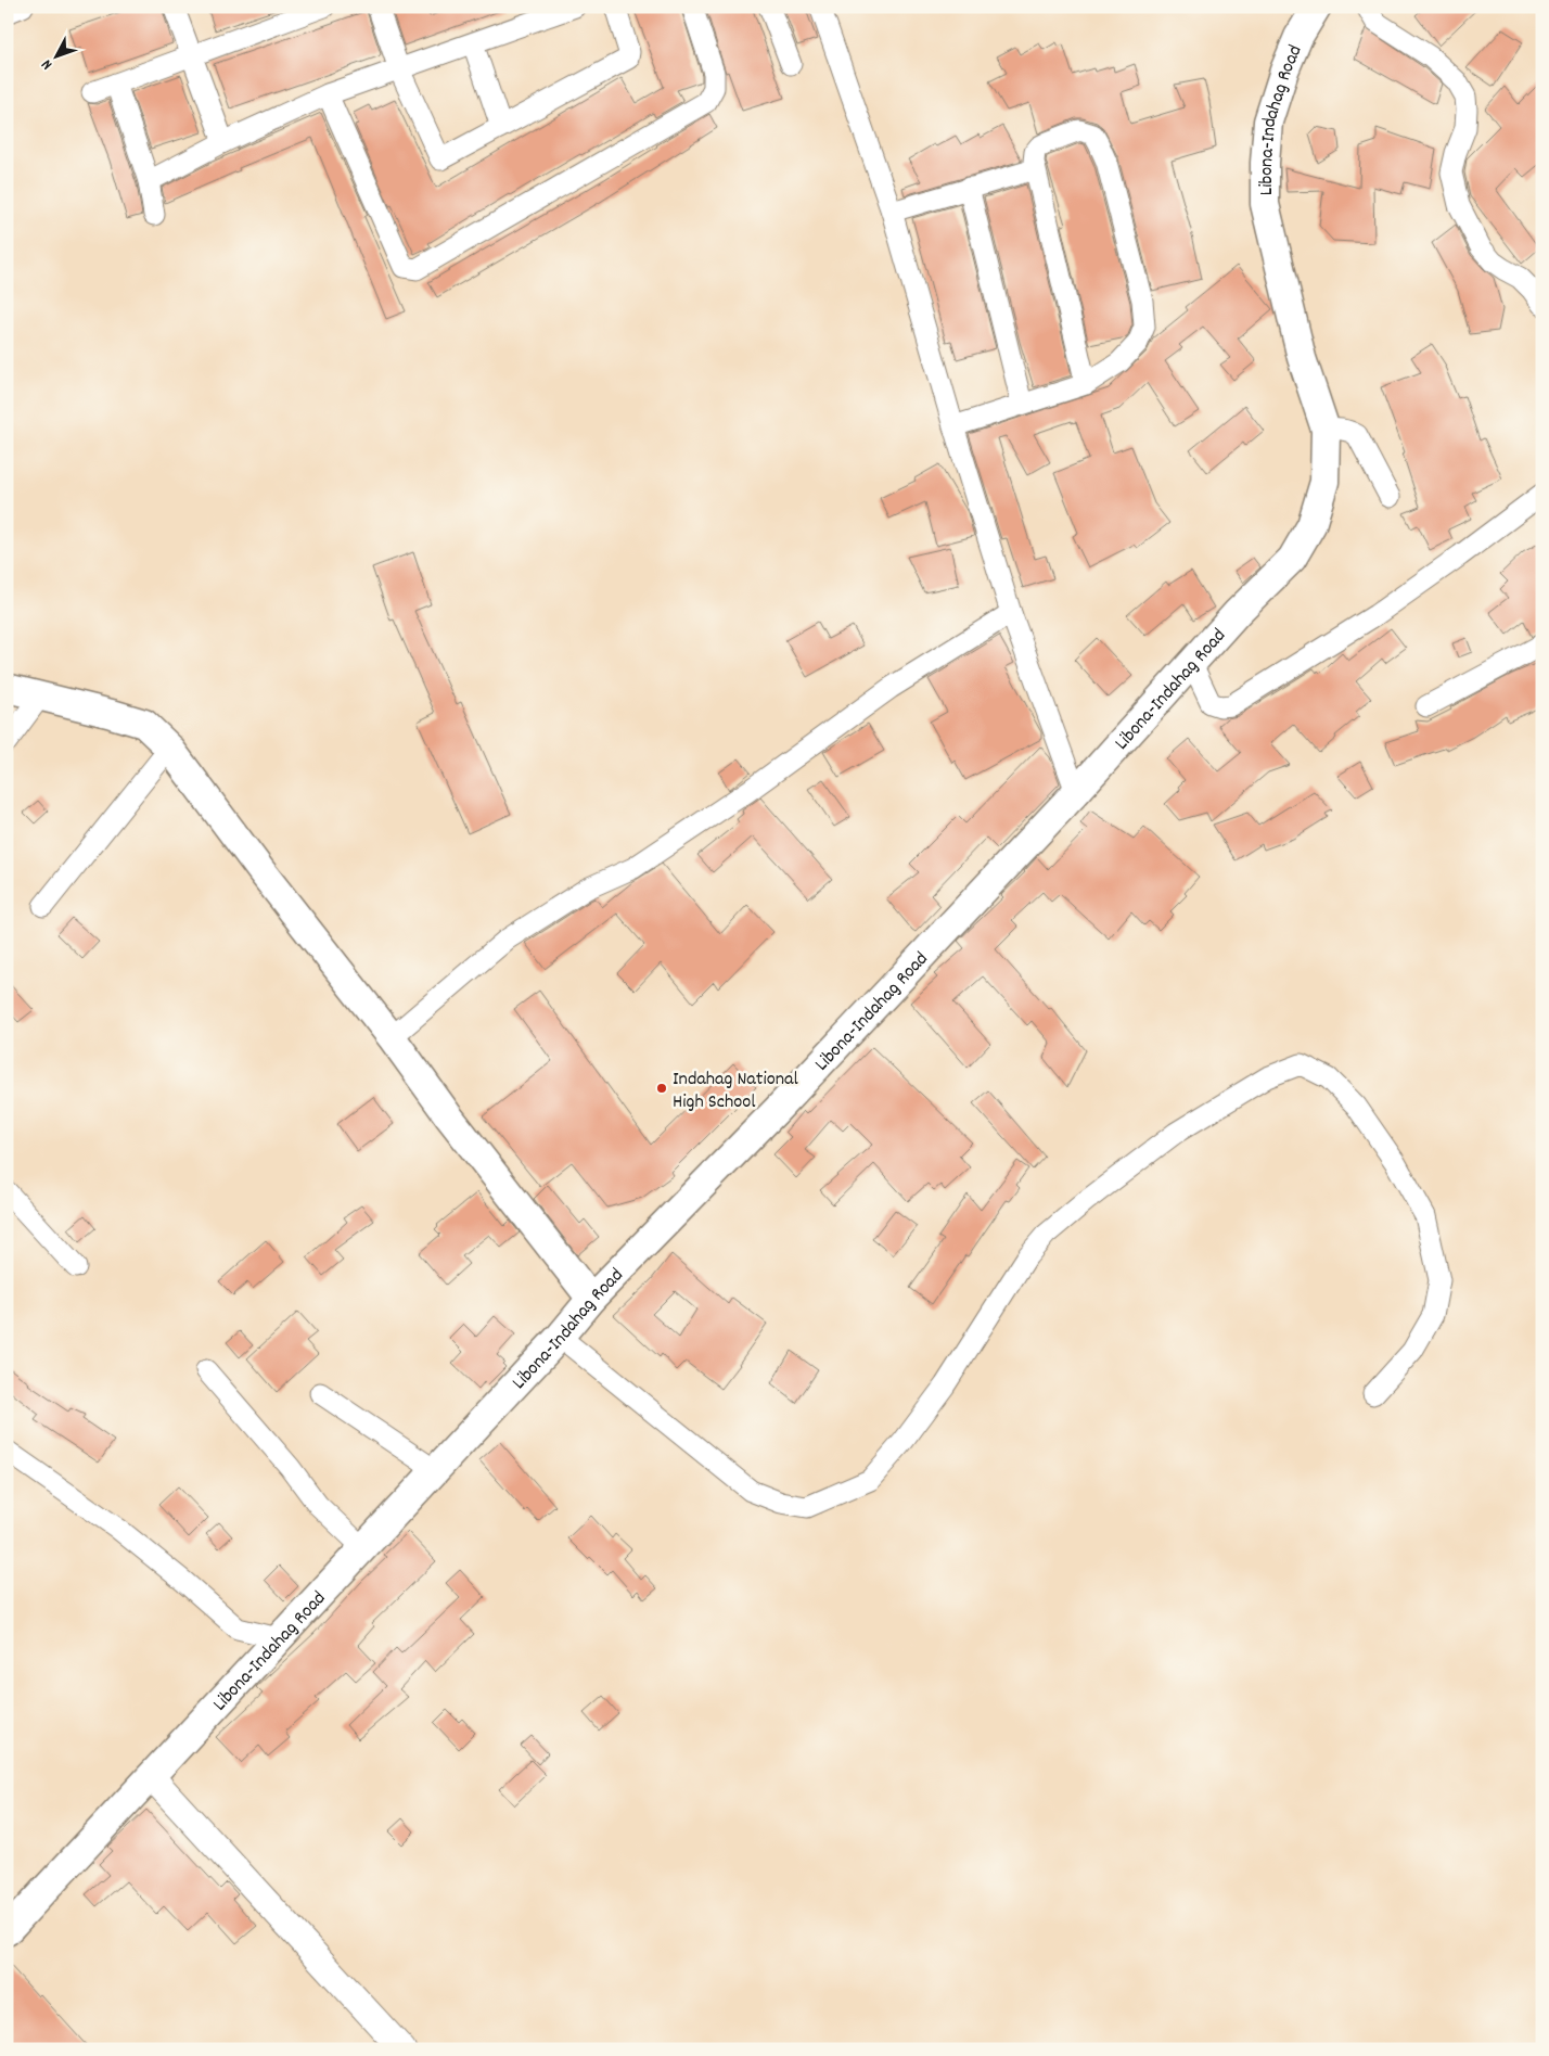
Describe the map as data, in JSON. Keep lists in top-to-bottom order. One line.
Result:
{"streets":{"main road":["Libona-Indahag Road"]},"places":["Indahag National High School"],"north":"bottom left"}
